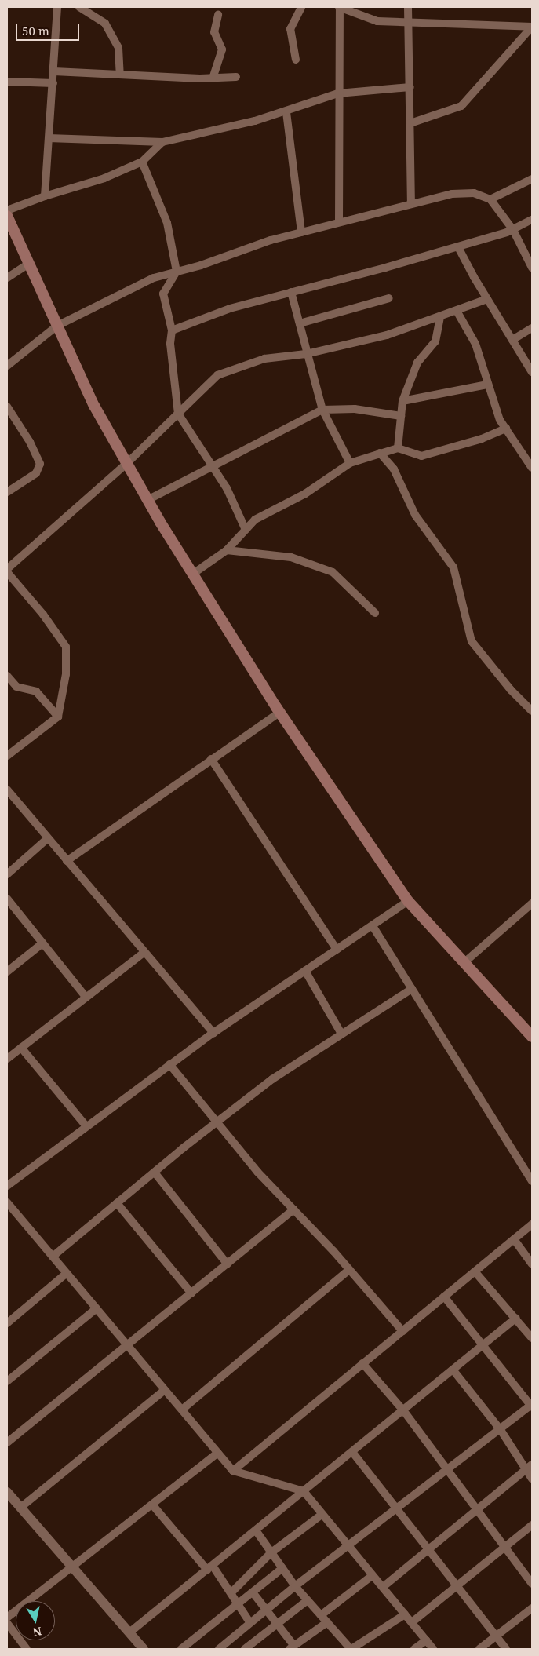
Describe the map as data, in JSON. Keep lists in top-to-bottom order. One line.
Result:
{"scale_bar":"50 m","north":"bottom"}
